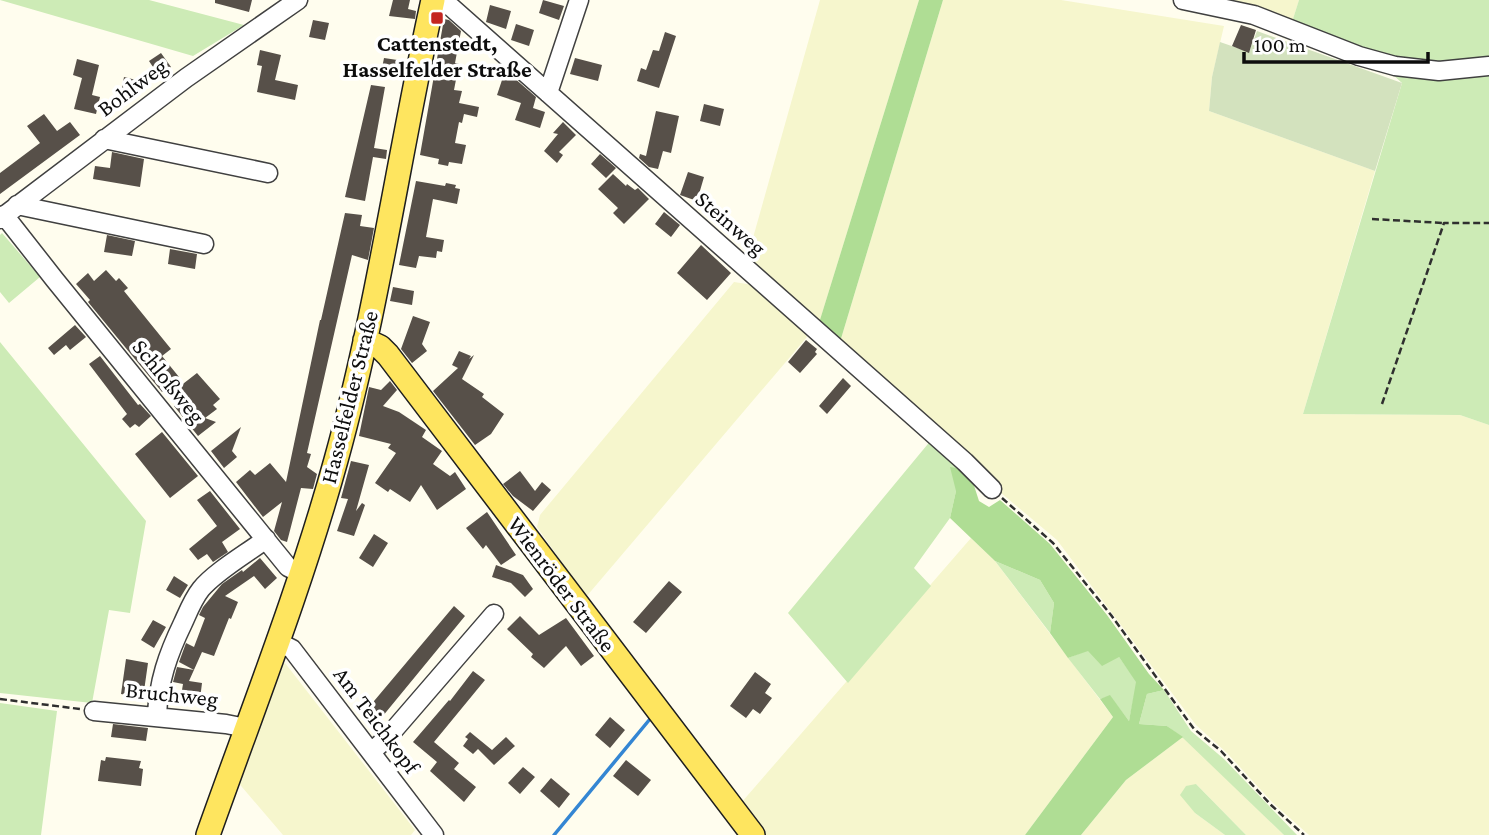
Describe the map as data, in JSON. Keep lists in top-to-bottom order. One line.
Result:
{"streets":{"main road":["Hasselfelder Straße","Wienröder Straße"],"street":["Bohlweg","Steinweg","Schloßweg","Bruchweg","Am Teichkopf"]},"crossings":[["Bohlweg","Schloßweg"],["Steinweg","Hasselfelder Straße"],["Schloßweg","Hasselfelder Straße"],["Hasselfelder Straße","Wienröder Straße"],["Hasselfelder Straße","Bruchweg"],["Hasselfelder Straße","Am Teichkopf"]],"places":{"transit":["Cattenstedt, Hasselfelder Straße"]},"scale_bar":"100 m"}
